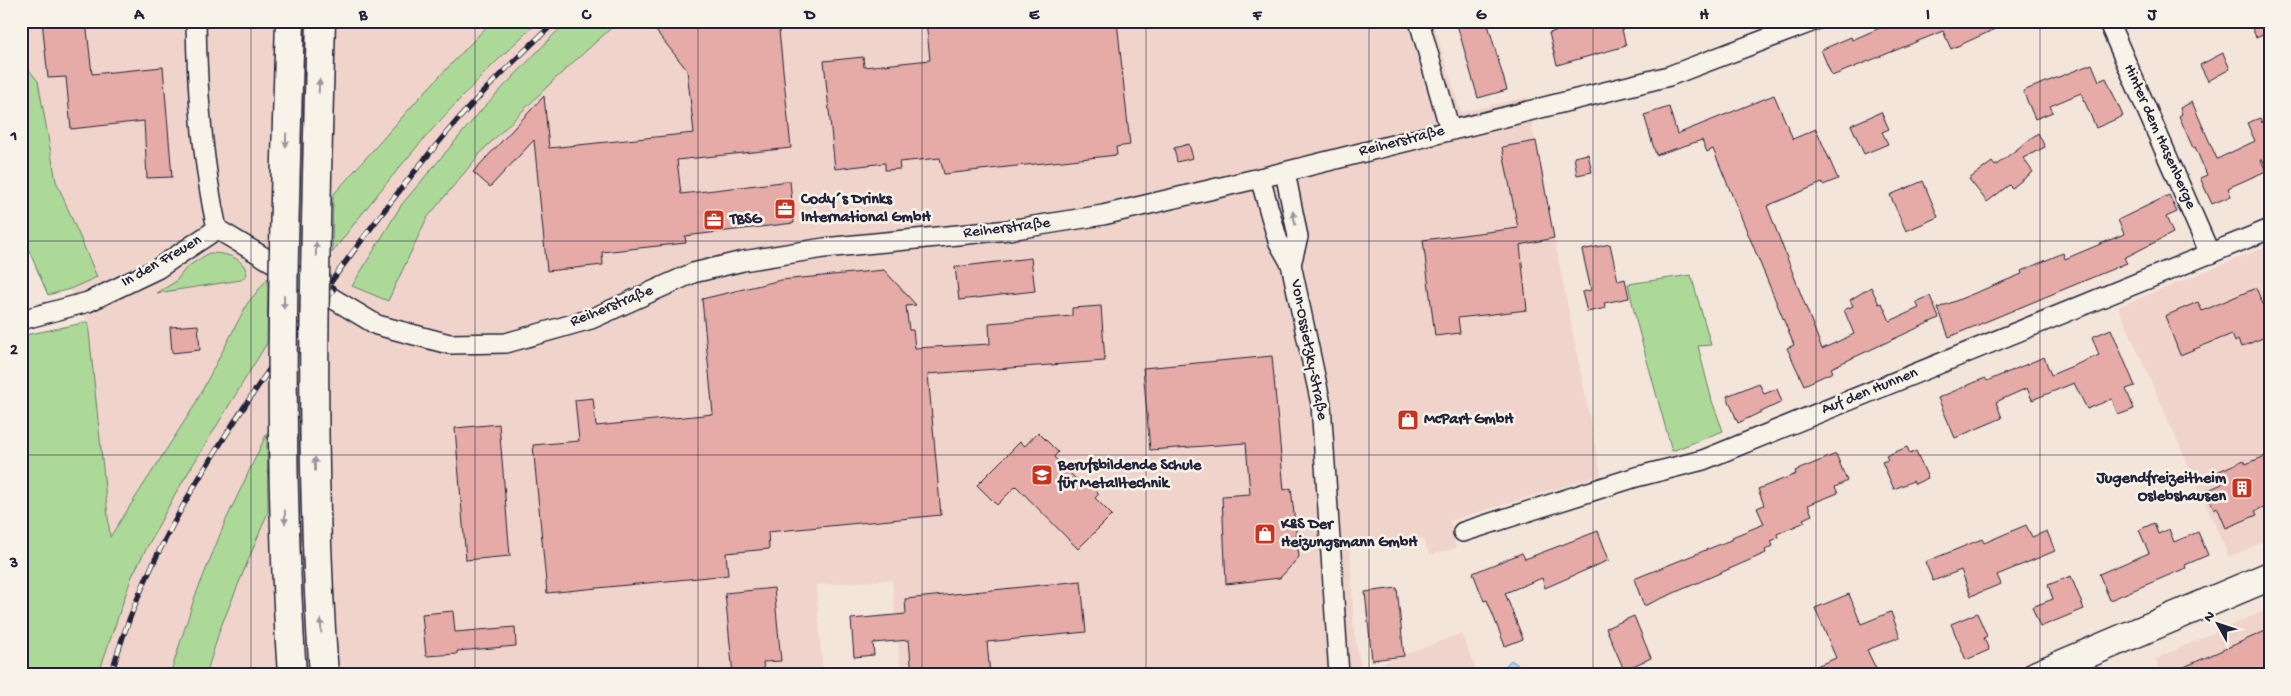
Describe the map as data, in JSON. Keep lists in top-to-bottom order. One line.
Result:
{"streets":{"street":["Hinter dem Hasenberge","Reiherstraße","In den Freuen","Von-Ossietzky-Straße","Auf den Hunnen"]},"crossings":[["Hinter dem Hasenberge","Auf den Hunnen"],["Reiherstraße","In den Freuen"],["Reiherstraße","Von-Ossietzky-Straße"]],"places":{"office":["Cody´s Drinks International GmbH","TBSG"],"shop":["McPart GmbH","K&S Der Heizungsmann GmbH"],"school or university":["Berufsbildende Schule für Metalltechnik"],"building":["Jugendfreizeitheim Oslebshausen"]},"north":"top left","grid":{"columns":["A","B","C","D","E","F","G","H","I","J"],"rows":["1","2","3"]}}
